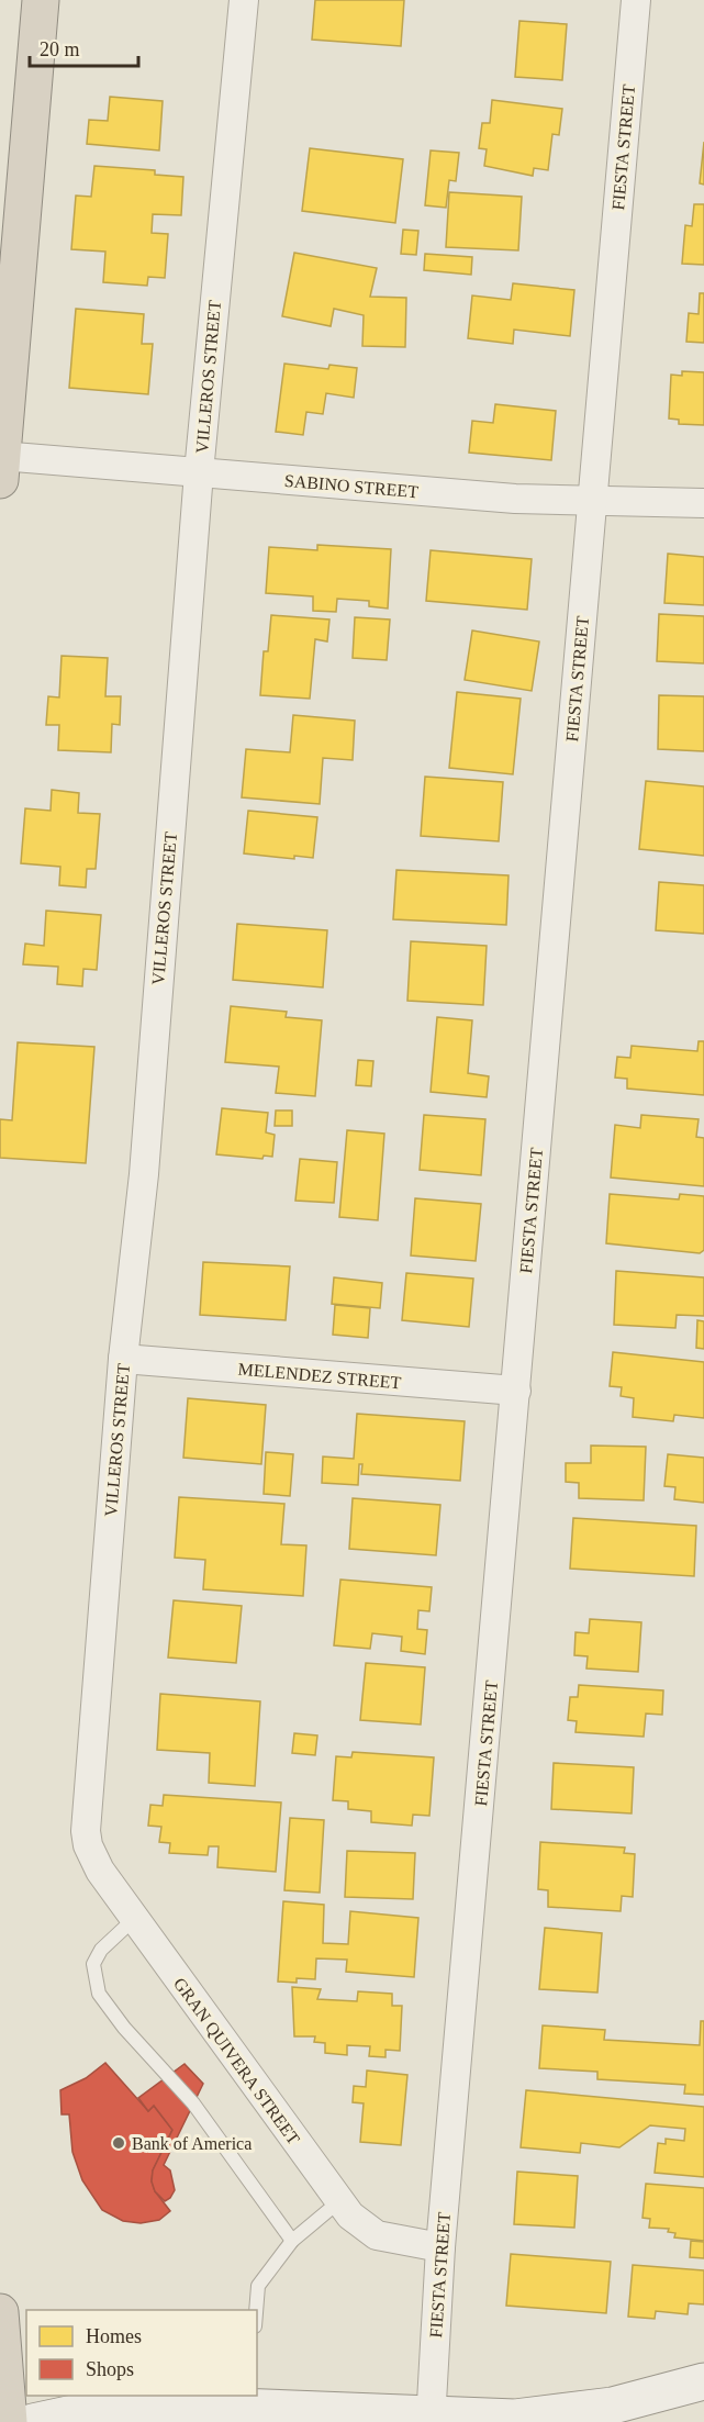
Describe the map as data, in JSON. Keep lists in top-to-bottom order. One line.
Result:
{"streets":{"street":["FIESTA STREET","VILLEROS STREET","SABINO STREET","MELENDEZ STREET","GRAN QUIVERA STREET"]},"crossings":[["FIESTA STREET","SABINO STREET"],["FIESTA STREET","MELENDEZ STREET"],["FIESTA STREET","GRAN QUIVERA STREET"],["VILLEROS STREET","SABINO STREET"],["VILLEROS STREET","MELENDEZ STREET"],["VILLEROS STREET","GRAN QUIVERA STREET"]],"places":["Bank of America"],"legend":["Homes","Shops"],"scale_bar":"20 m"}
